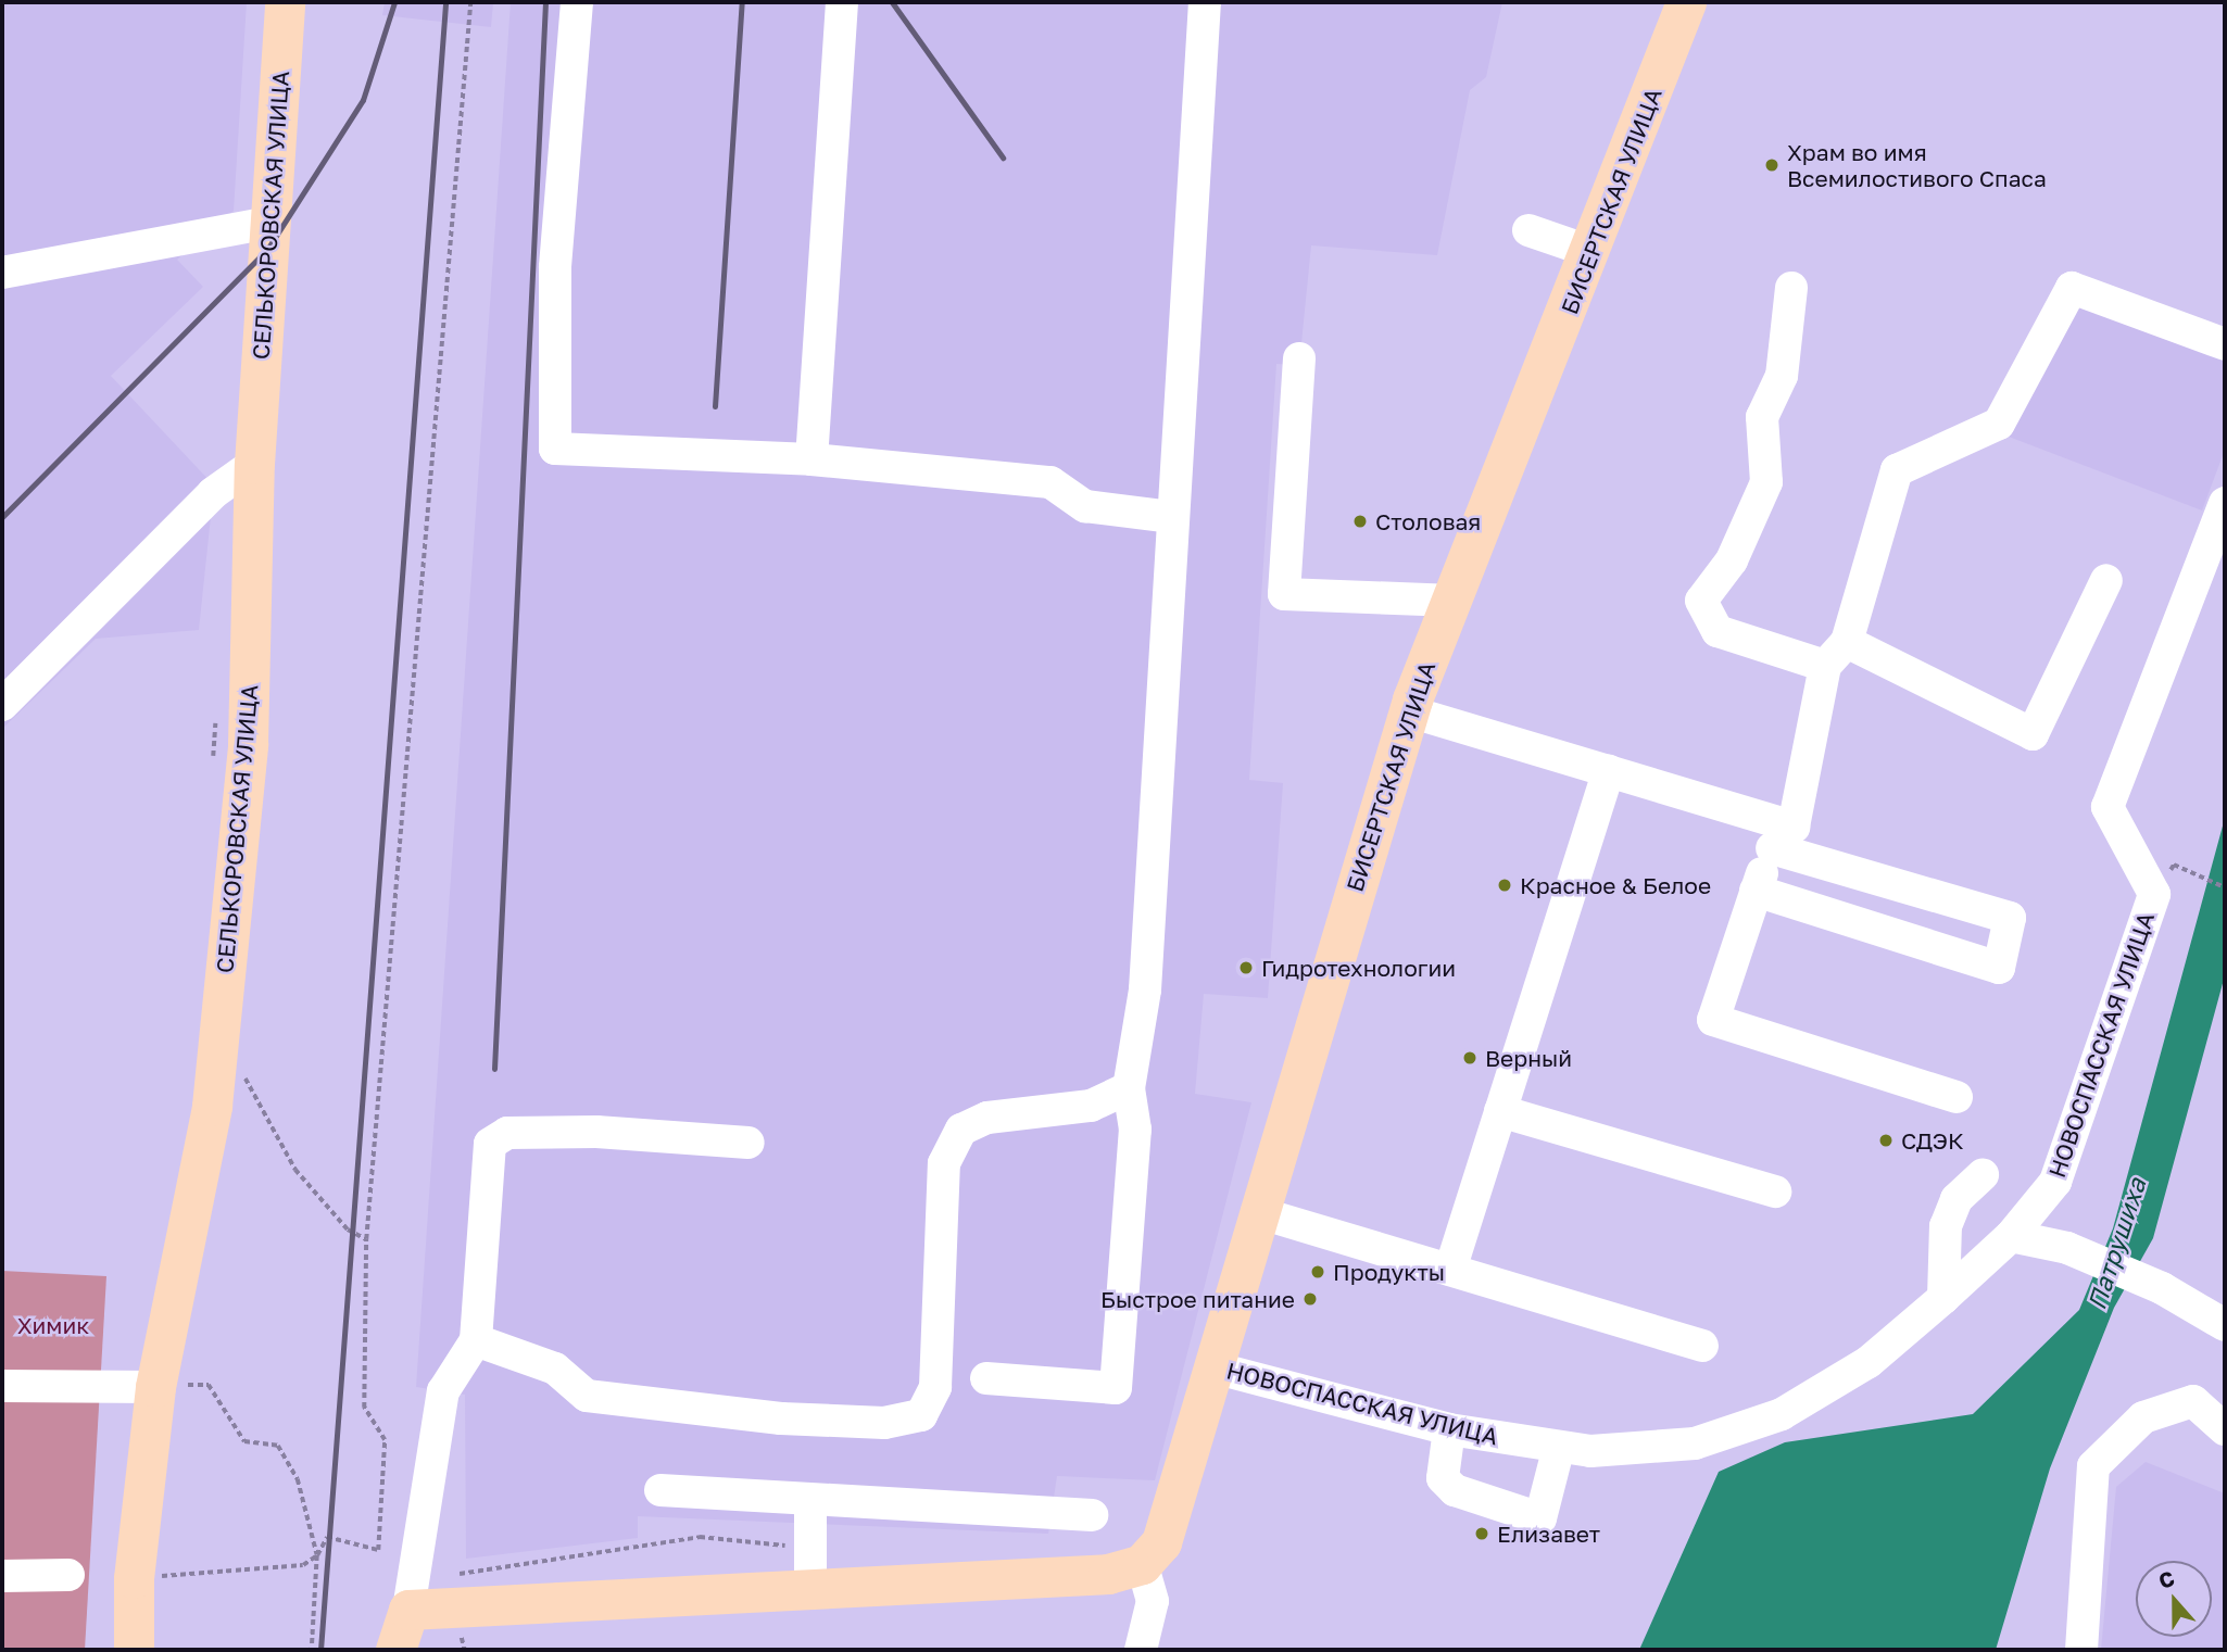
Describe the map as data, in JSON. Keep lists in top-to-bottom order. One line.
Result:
{"streets":{"main road":["БИСЕРТСКАЯ УЛИЦА","СЕЛЬКОРОВСКАЯ УЛИЦА"],"street":["НОВОСПАССКАЯ УЛИЦА"]},"crossings":[["БИСЕРТСКАЯ УЛИЦА","НОВОСПАССКАЯ УЛИЦА"]],"water":["Патрушиха"],"parks":["Химик"],"places":["Храм во имя Всемилостивого Спаса","Столовая","Красное & Белое","Гидротехнологии","Верный","СДЭК","Продукты","Быстрое питание","Елизавет"],"north":"top"}
